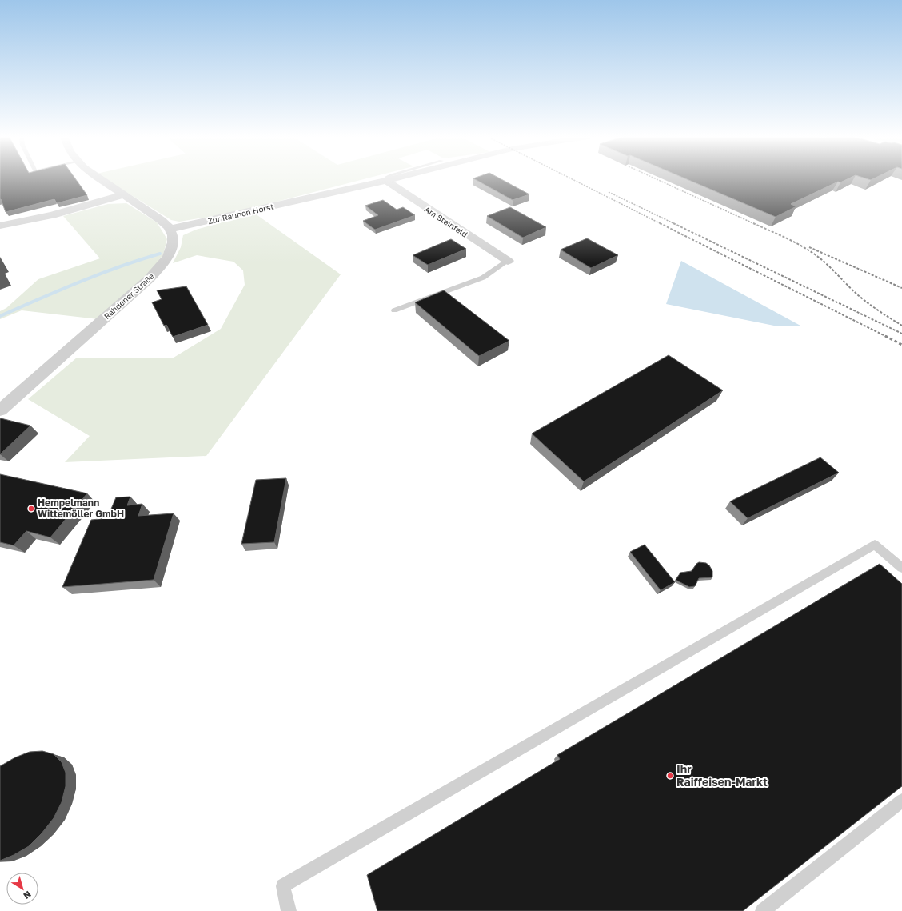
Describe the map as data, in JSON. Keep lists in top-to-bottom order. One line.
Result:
{"streets":{"street":["Zur Rauhen Horst","Am Steinfeld","Rahdener Straße"]},"crossings":[["Zur Rauhen Horst","Am Steinfeld"],["Zur Rauhen Horst","Rahdener Straße"]],"places":["Hempelmann Wittemöller GmbH","Ihr Raiffeisen-Markt"],"north":"bottom right"}
